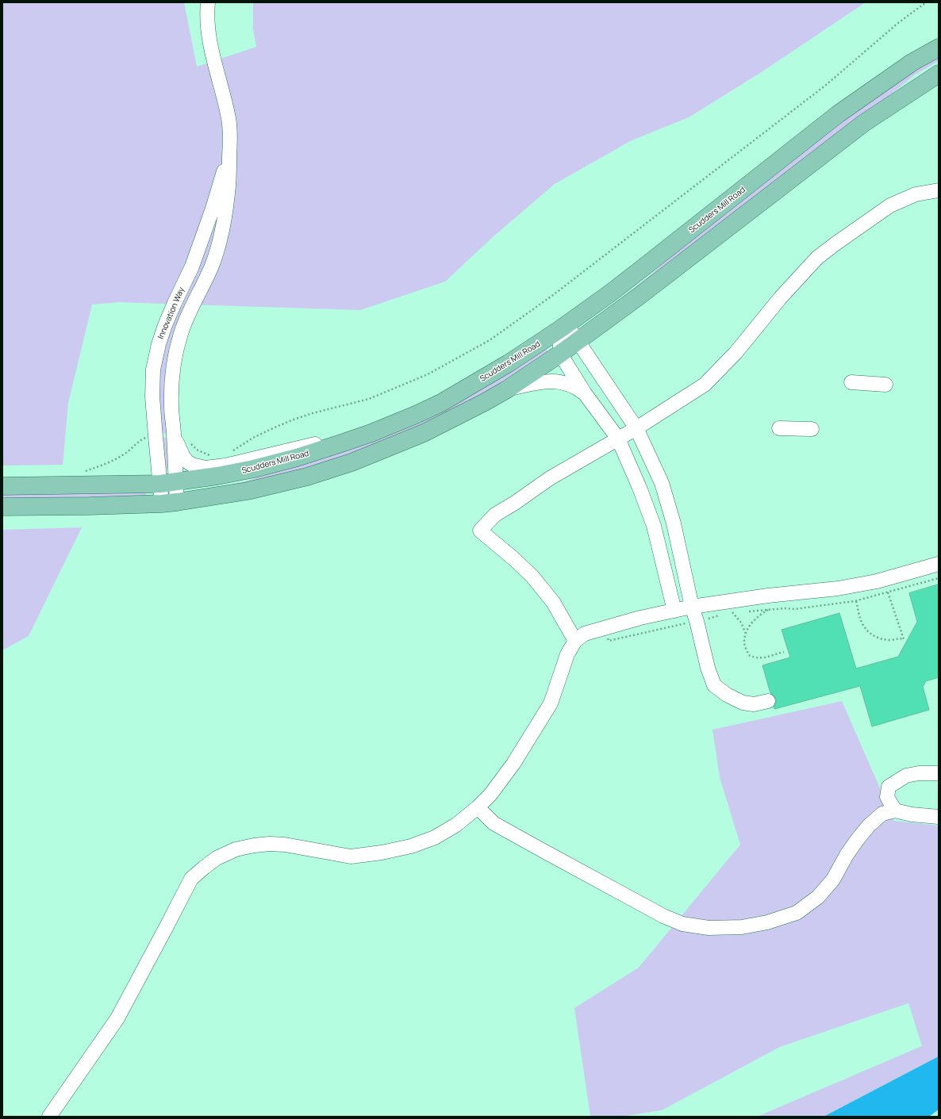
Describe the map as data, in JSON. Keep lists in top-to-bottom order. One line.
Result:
{"streets":{"main road":["Scudders Mill Road"],"street":["Innovation Way"]},"crossings":[["Scudders Mill Road","Innovation Way"]]}
